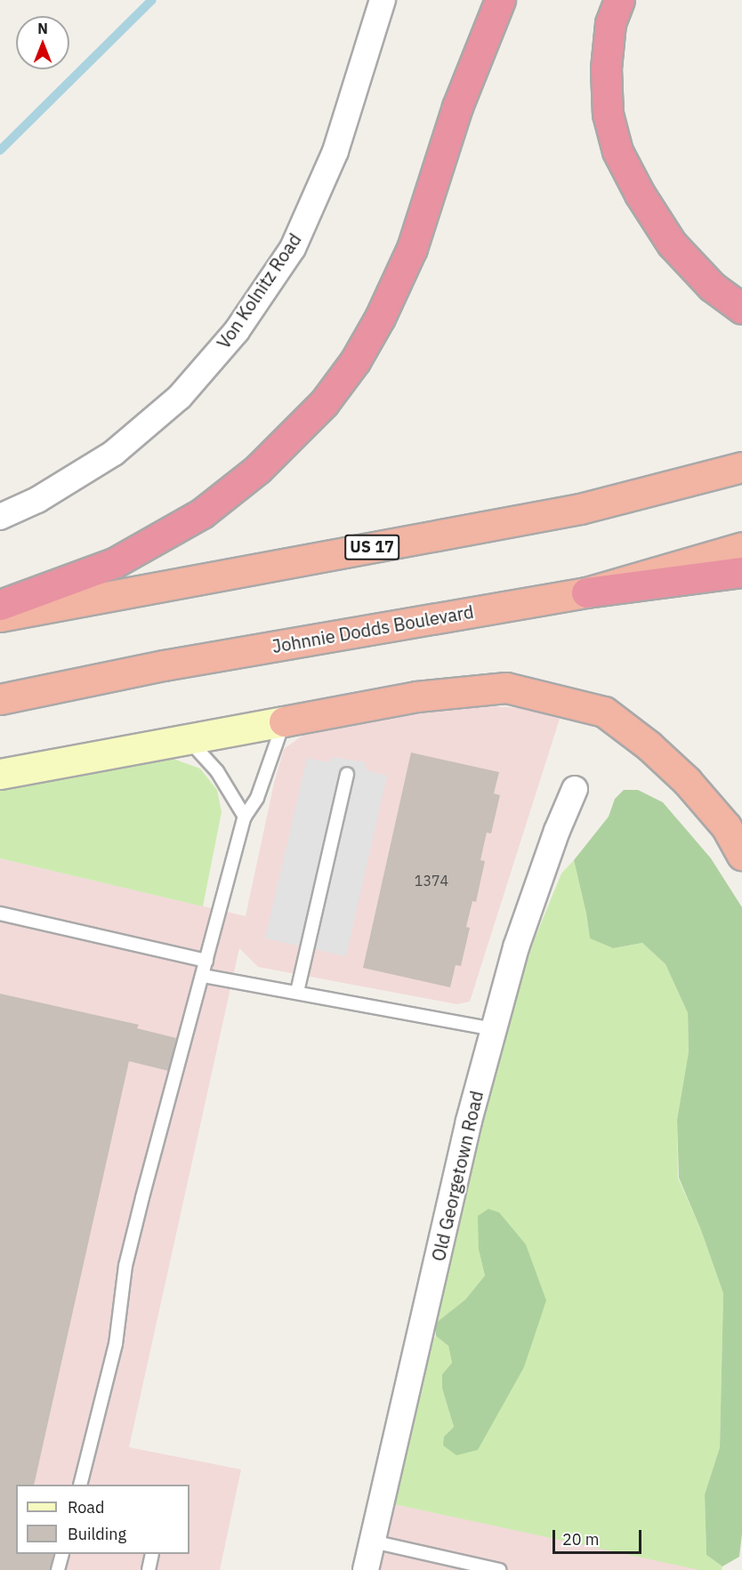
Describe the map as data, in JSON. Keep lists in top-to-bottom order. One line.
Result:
{"streets":{"highway":["US 17","Johnnie Dodds Boulevard"],"street":["Von Kolnitz Road","Old Georgetown Road"]},"house_numbers":["1374"],"legend":["Road","Building"],"scale_bar":"20 m","north":"top"}
